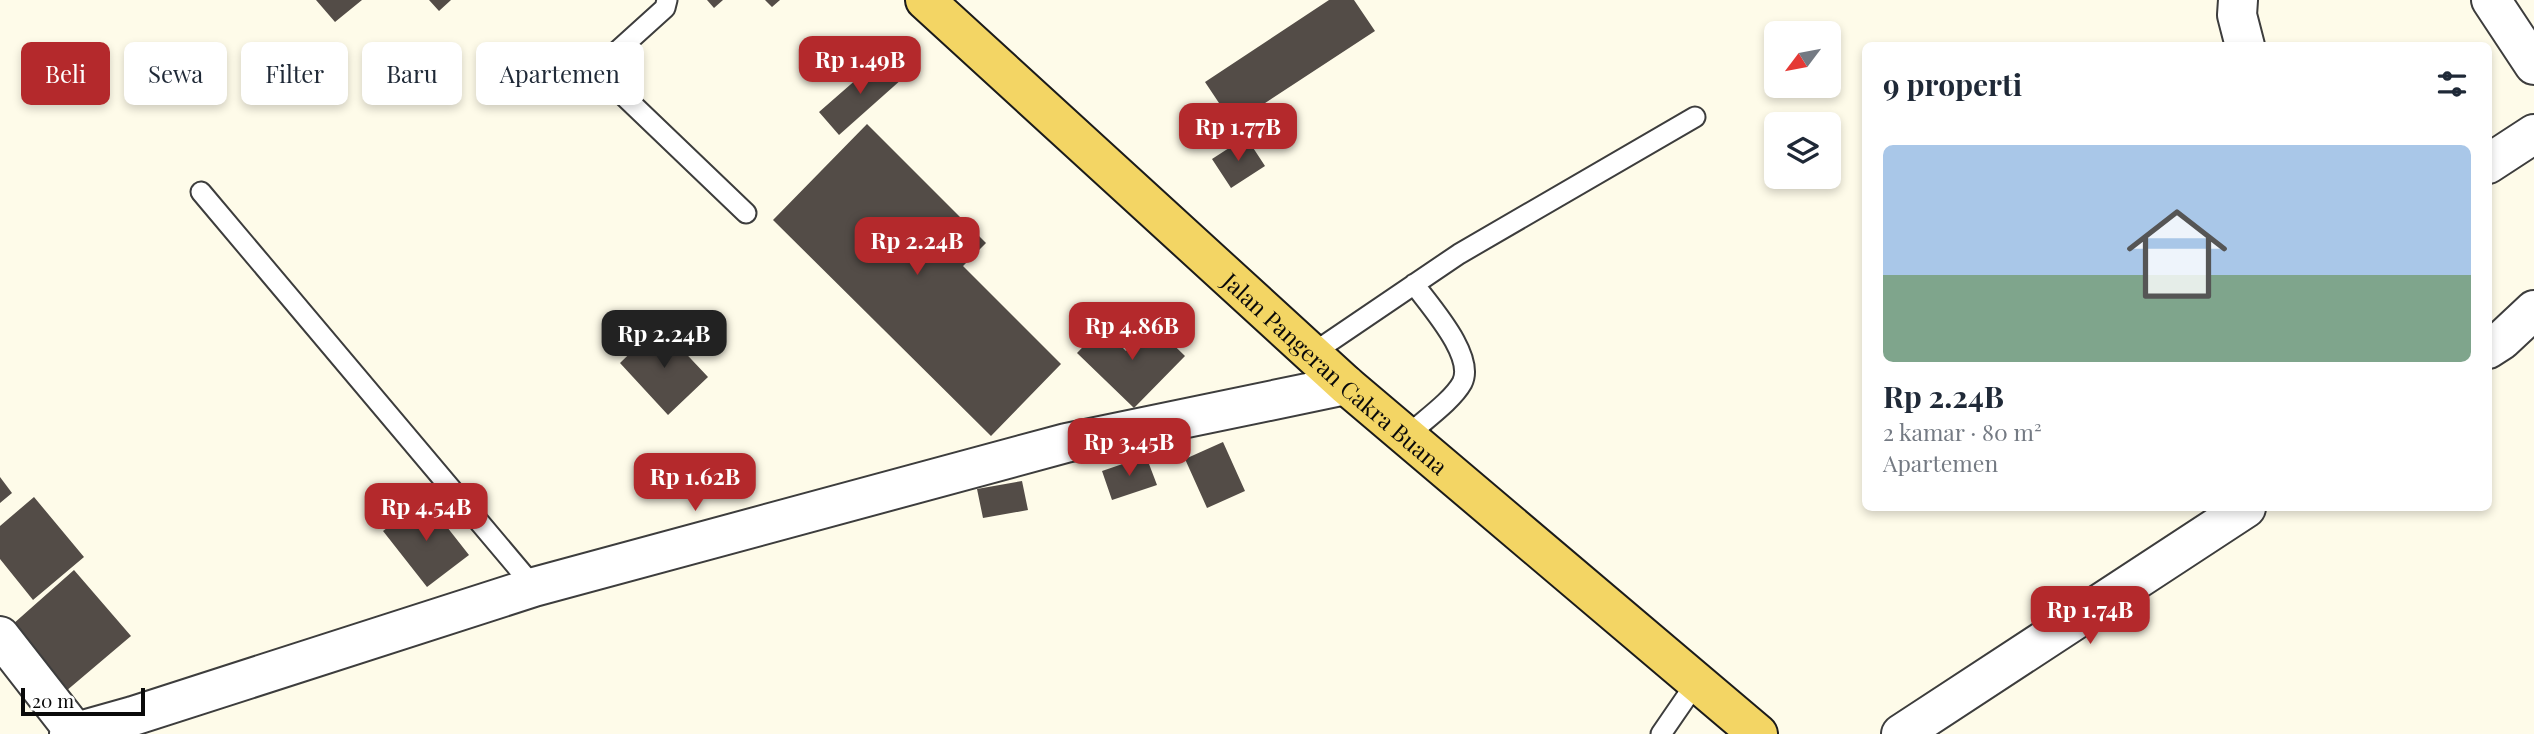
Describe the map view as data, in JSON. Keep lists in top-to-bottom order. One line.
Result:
{"streets":{"main road":["Jalan Pangeran Cakra Buana"]},"scale_bar":"20 m","north":"bottom left","page":{"price":["Rp 1.49B","Rp 1.77B","Rp 2.24B","Rp 4.86B","Rp 2.24B","Rp 3.45B","Rp 1.62B","Rp 4.54B","Rp 1.74B"],"chip":["Beli","Sewa","Filter","Baru","Apartemen"],"heading":"9 properti","list":[{"name":"Rp 2.24B","note":"2 kamar · 80 m² · Apartemen"}],"scale":"20 m"}}
